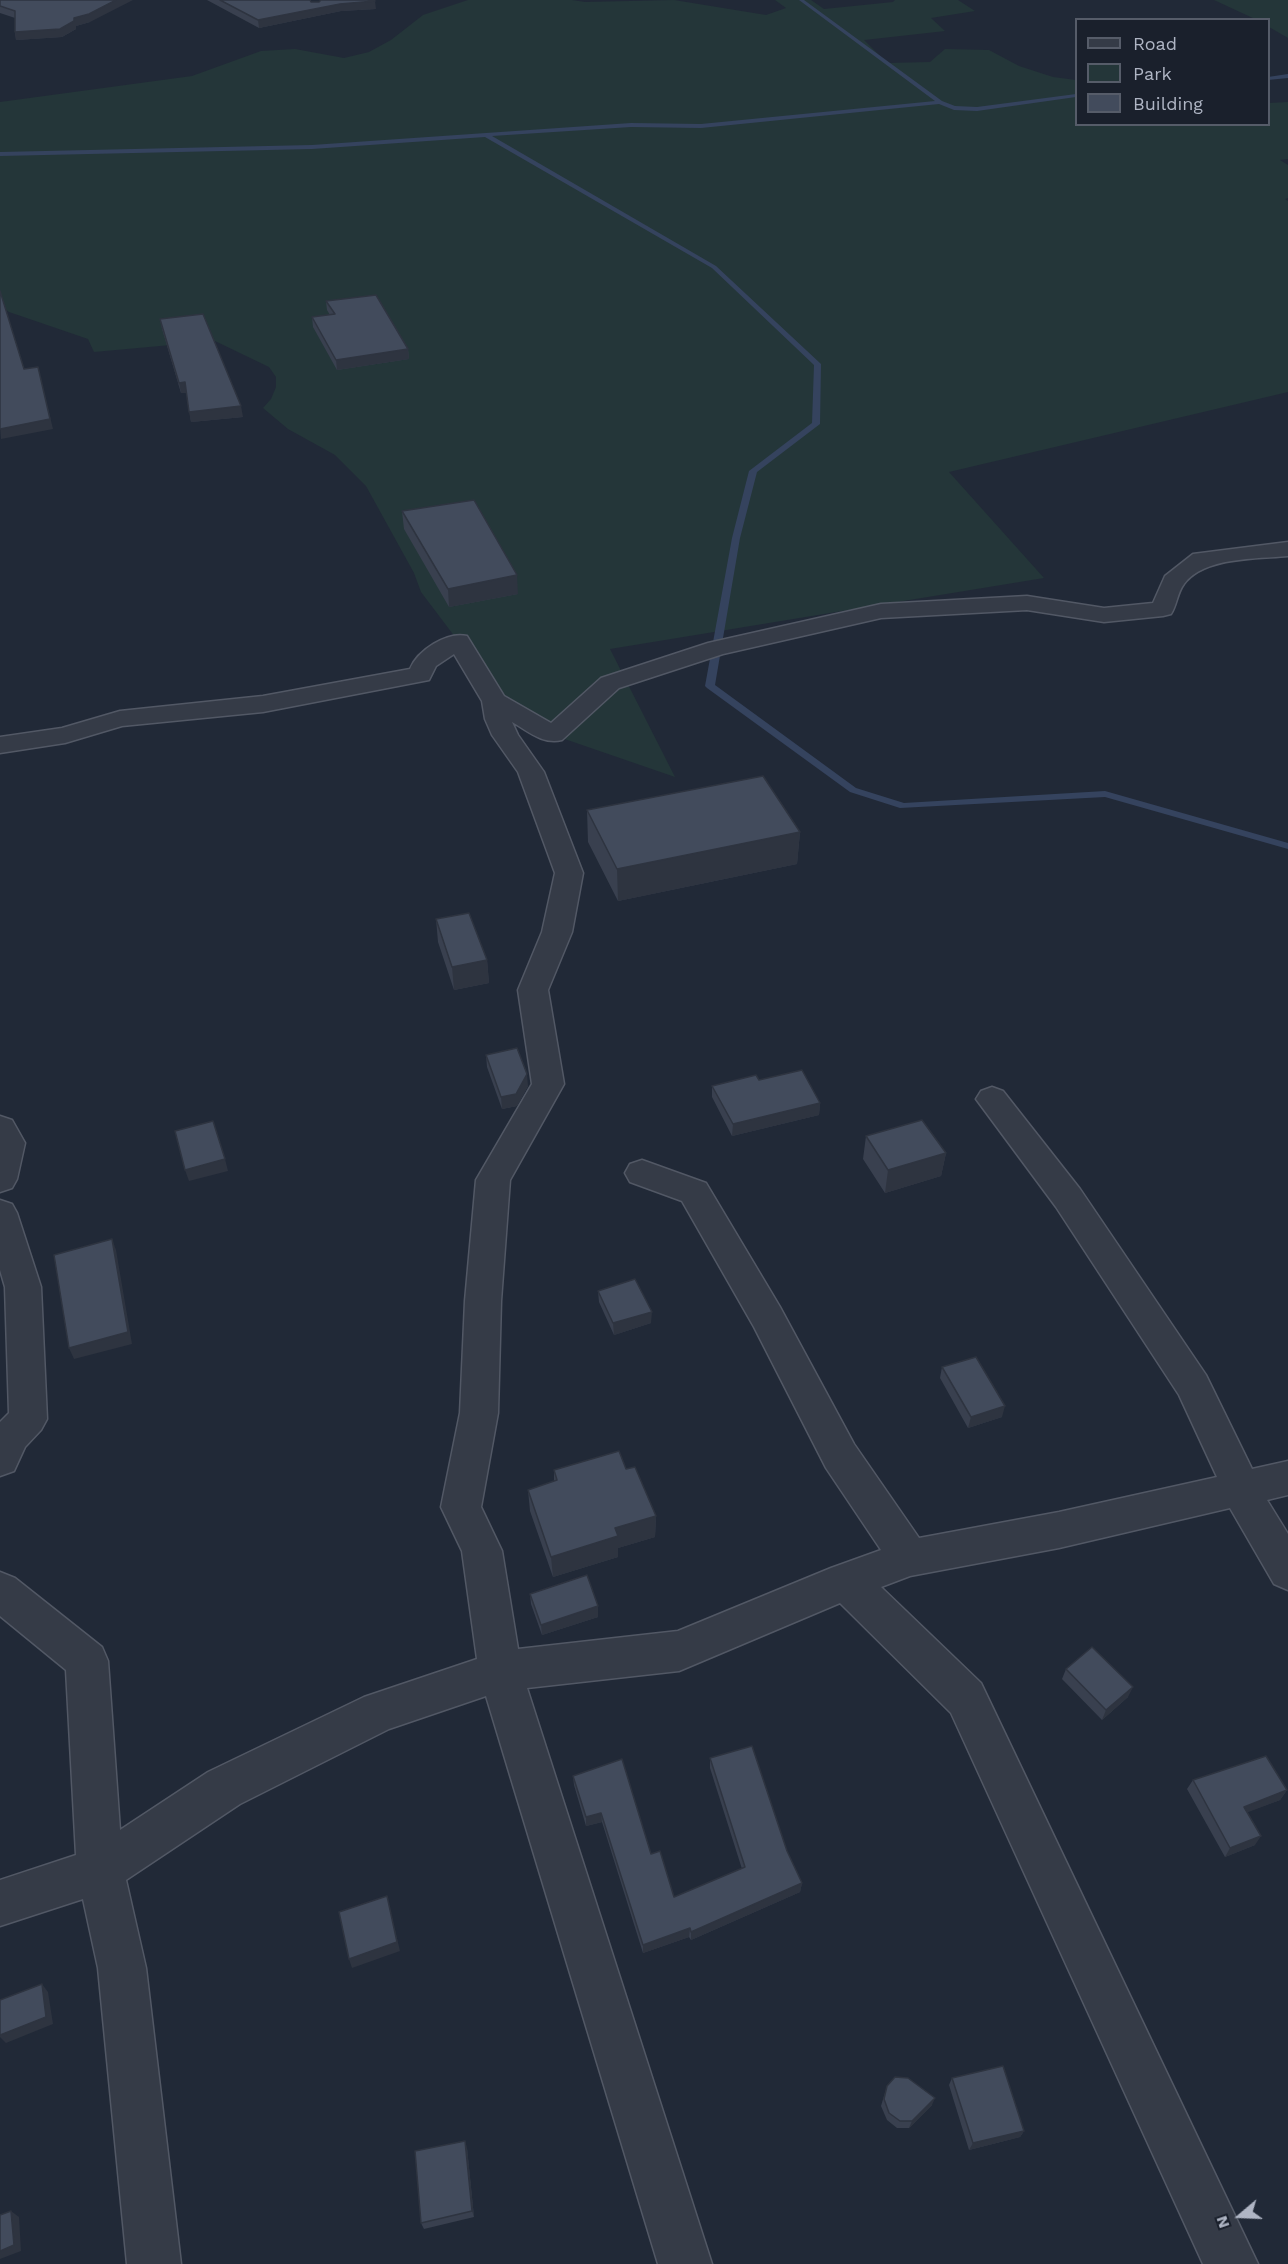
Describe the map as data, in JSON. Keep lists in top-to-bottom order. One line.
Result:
{"legend":["Road","Park","Building"],"north":"left"}
